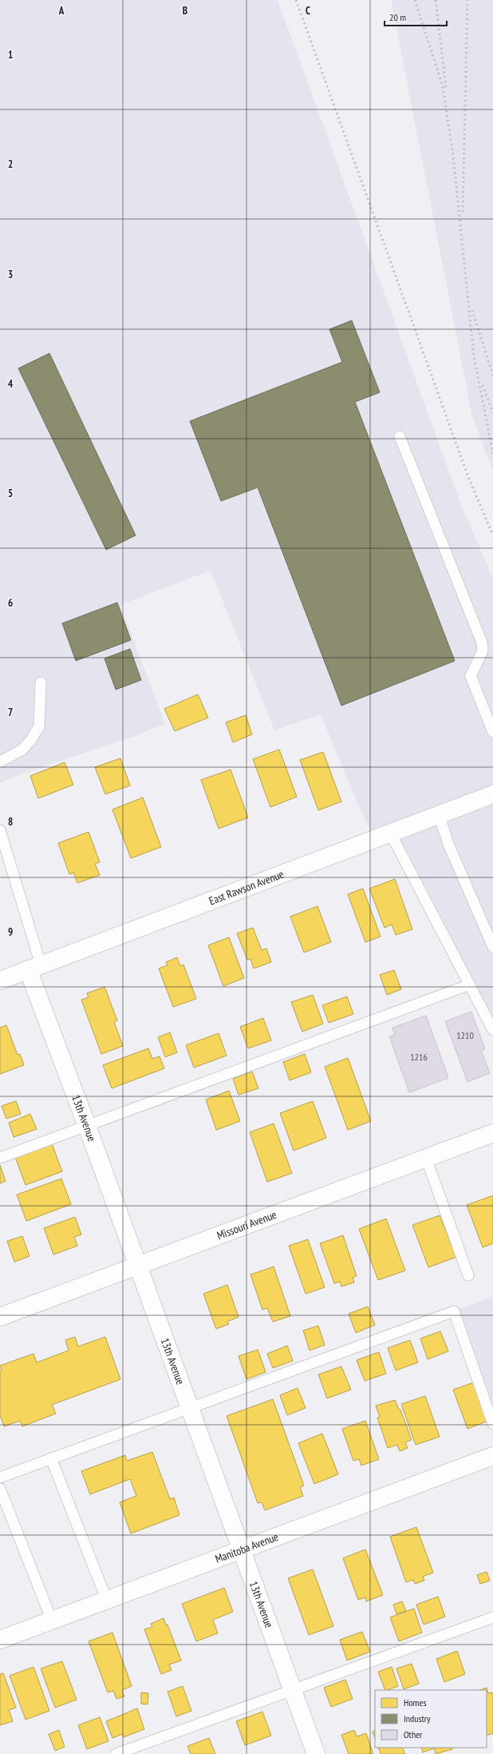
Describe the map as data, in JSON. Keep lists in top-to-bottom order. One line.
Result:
{"streets":{"street":["East Rawson Avenue","13th Avenue","Missouri Avenue","Manitoba Avenue"]},"crossings":[["East Rawson Avenue","13th Avenue"],["13th Avenue","Missouri Avenue"],["13th Avenue","Manitoba Avenue"]],"house_numbers":["1210","1216"],"legend":["Homes","Industry","Other"],"scale_bar":"20 m","grid":{"columns":["A","B","C"],"rows":["1","2","3","4","5","6","7","8","9"]}}
